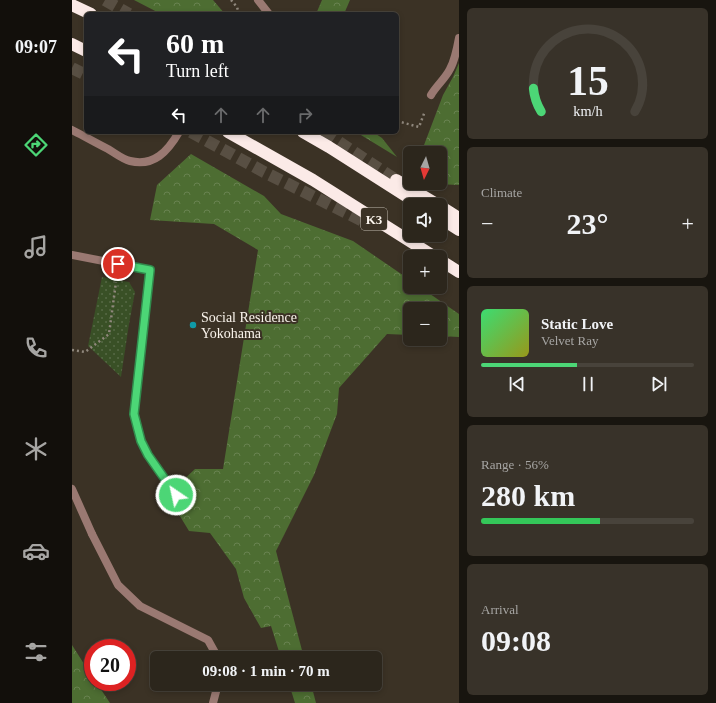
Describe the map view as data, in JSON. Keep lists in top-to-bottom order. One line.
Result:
{"streets":{"highway":["K3"]},"places":["Social Residence Yokohama"],"north":"bottom","page":{"tabs":"09:07","turn":["60 m","Turn left"],"map_buttons":["+","−"],"tile":["Climate",["Range · 56%","280 km"],["Arrival","09:08"]],"heat":["−","23°","+"],"song":["Static Love","Velvet Ray"],"limit":"20","trip":"09:08 · 1 min · 70 m","gauge":["15","km/h"]}}
